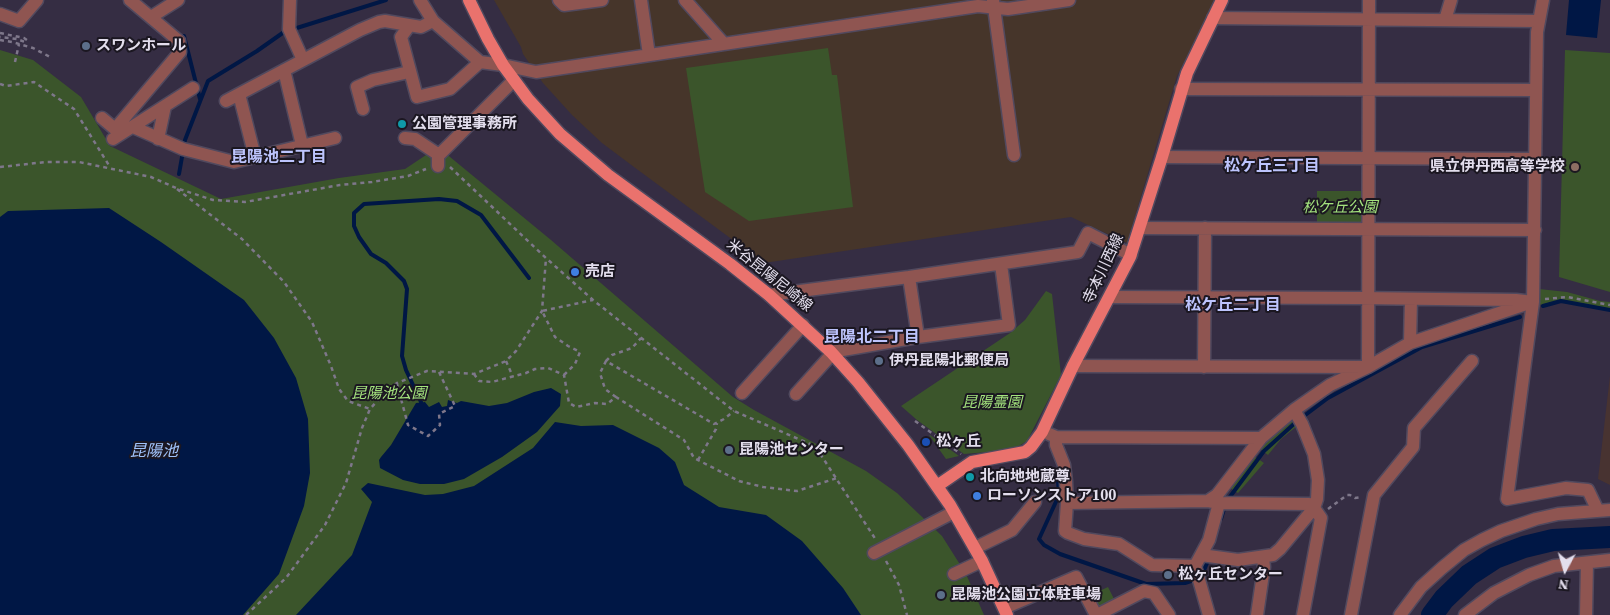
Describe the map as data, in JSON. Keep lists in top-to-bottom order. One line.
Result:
{"streets":{"main road":["寺本川西線","米谷昆陽尼崎線"]},"crossings":[["寺本川西線","米谷昆陽尼崎線"]],"districts":["昆陽池二丁目","松ケ丘三丁目","松ケ丘二丁目","昆陽北二丁目"],"water":["昆陽池"],"parks":["松ケ丘公園","昆陽池公園","昆陽霊園"],"places":["スワンホール","公園管理事務所","県立伊丹西高等学校","売店","伊丹昆陽北郵便局","松ヶ丘","昆陽池センター","北向地地蔵尊","ローソンストア100","松ヶ丘センター","昆陽池公園立体駐車場"],"north":"bottom"}
